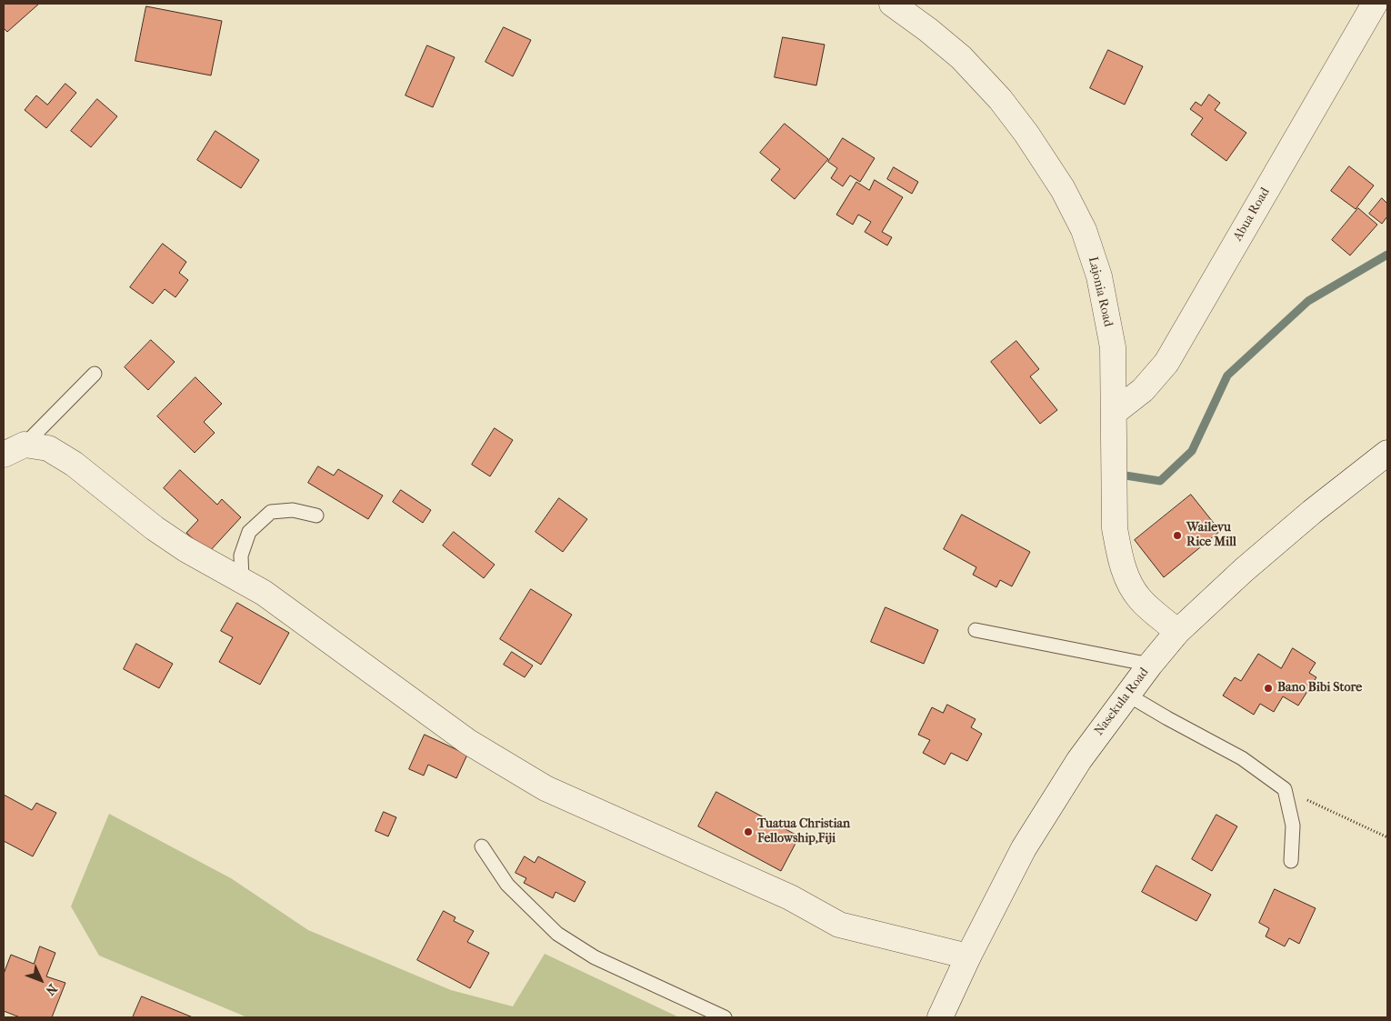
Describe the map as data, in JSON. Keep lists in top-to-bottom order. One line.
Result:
{"streets":{"street":["Abua Road","Lajonia Road","Nasekula Road"]},"crossings":[["Abua Road","Lajonia Road"],["Lajonia Road","Nasekula Road"]],"places":["Wailevu Rice Mill","Bano Bibi Store","Tuatua Christian Fellowship,Fiji"],"north":"bottom right"}
